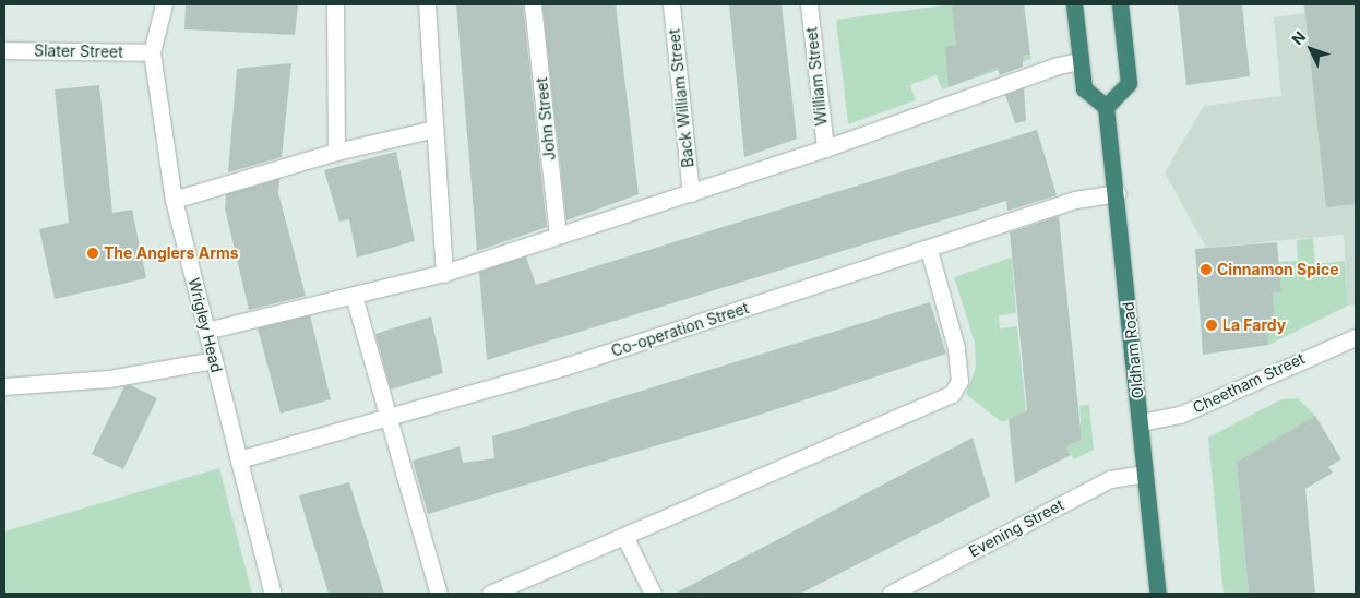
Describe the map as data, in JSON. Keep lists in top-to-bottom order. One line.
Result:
{"streets":{"highway":["Oldham Road"],"street":["Slater Street","William Street","Back William Street","John Street","Wrigley Head","Co-operation Street","Cheetham Street","Evening Street"]},"crossings":[["Slater Street","Wrigley Head"],["Wrigley Head","Co-operation Street"],["Co-operation Street","Oldham Road"],["Oldham Road","Cheetham Street"],["Oldham Road","Evening Street"]],"places":["The Anglers Arms","Cinnamon Spice","La Fardy"],"north":"top left"}
